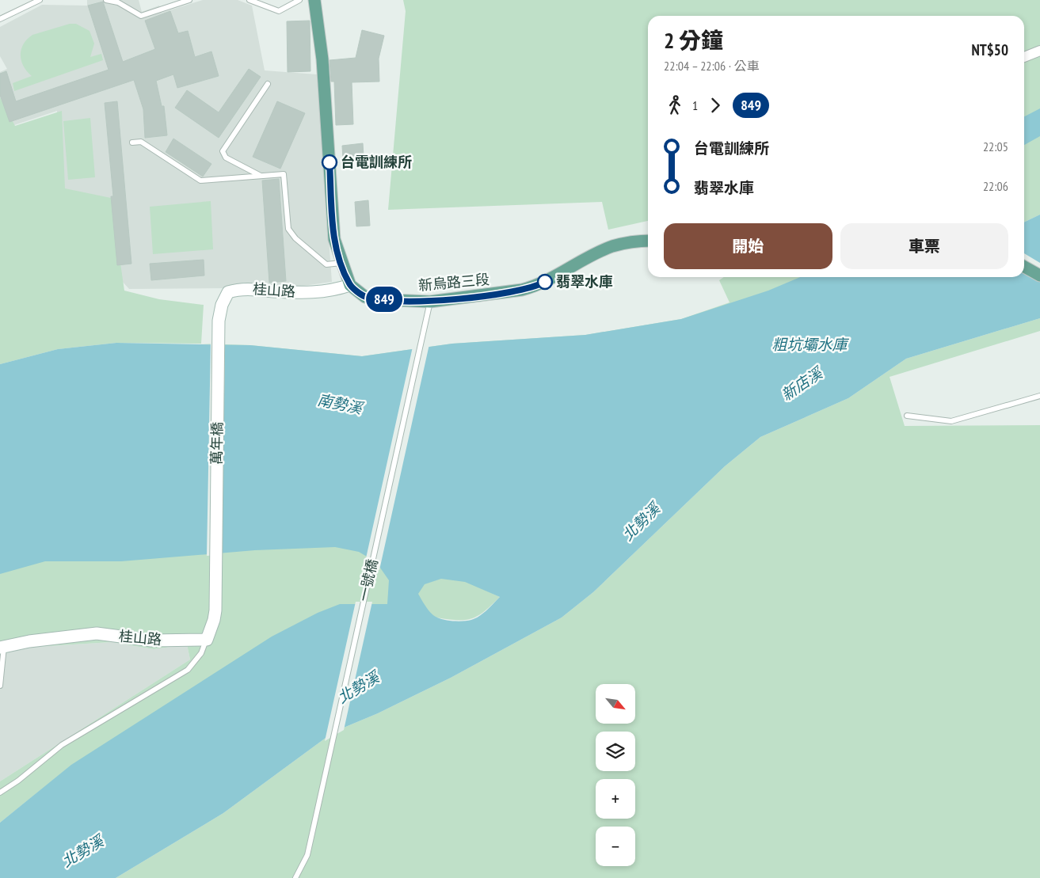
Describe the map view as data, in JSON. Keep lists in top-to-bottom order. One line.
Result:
{"streets":{"main road":["新烏路三段"],"street":["桂山路","萬年橋"],"lane":["一號橋"]},"crossings":[["新烏路三段","桂山路"],["新烏路三段","一號橋"],["桂山路","萬年橋"]],"water":["粗坑壩水庫","新店溪","南勢溪","北勢溪"],"places":["台電訓練所","翡翠水庫"],"lines":["bus line 849"],"north":"bottom right","page":{"on_map":"849","heading":["2 分鐘","22:04 – 22:06 · 公車","NT$50"],"legs":["1","849"],"list":[{"name":"台電訓練所","value":"22:05"},{"name":"翡翠水庫","value":"22:06"}],"buttons":["開始","車票"],"map_buttons":["+","−"]}}
